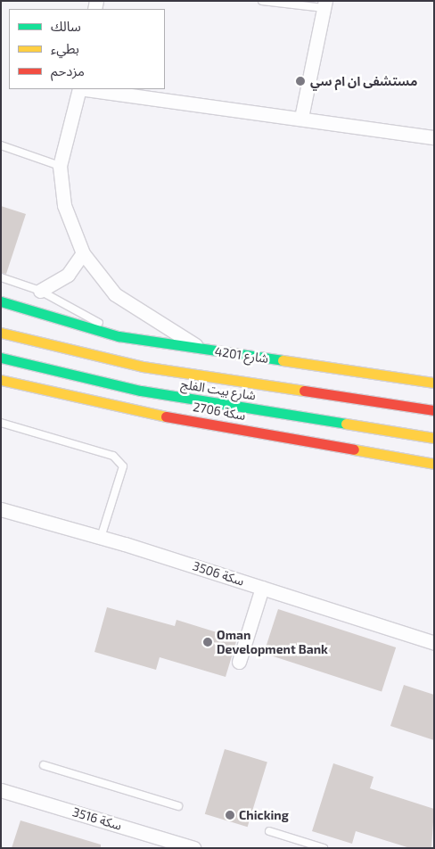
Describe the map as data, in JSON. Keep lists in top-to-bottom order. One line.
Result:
{"streets":{"street":["شارع 4201","شارع بيت الفلج","سكة 2706","سكة 3506","سكة 3516"]},"places":["مستشفى ان ام سي","Oman Development Bank","Chicking"],"legend":["سالك","بطيء","مزدحم"]}
